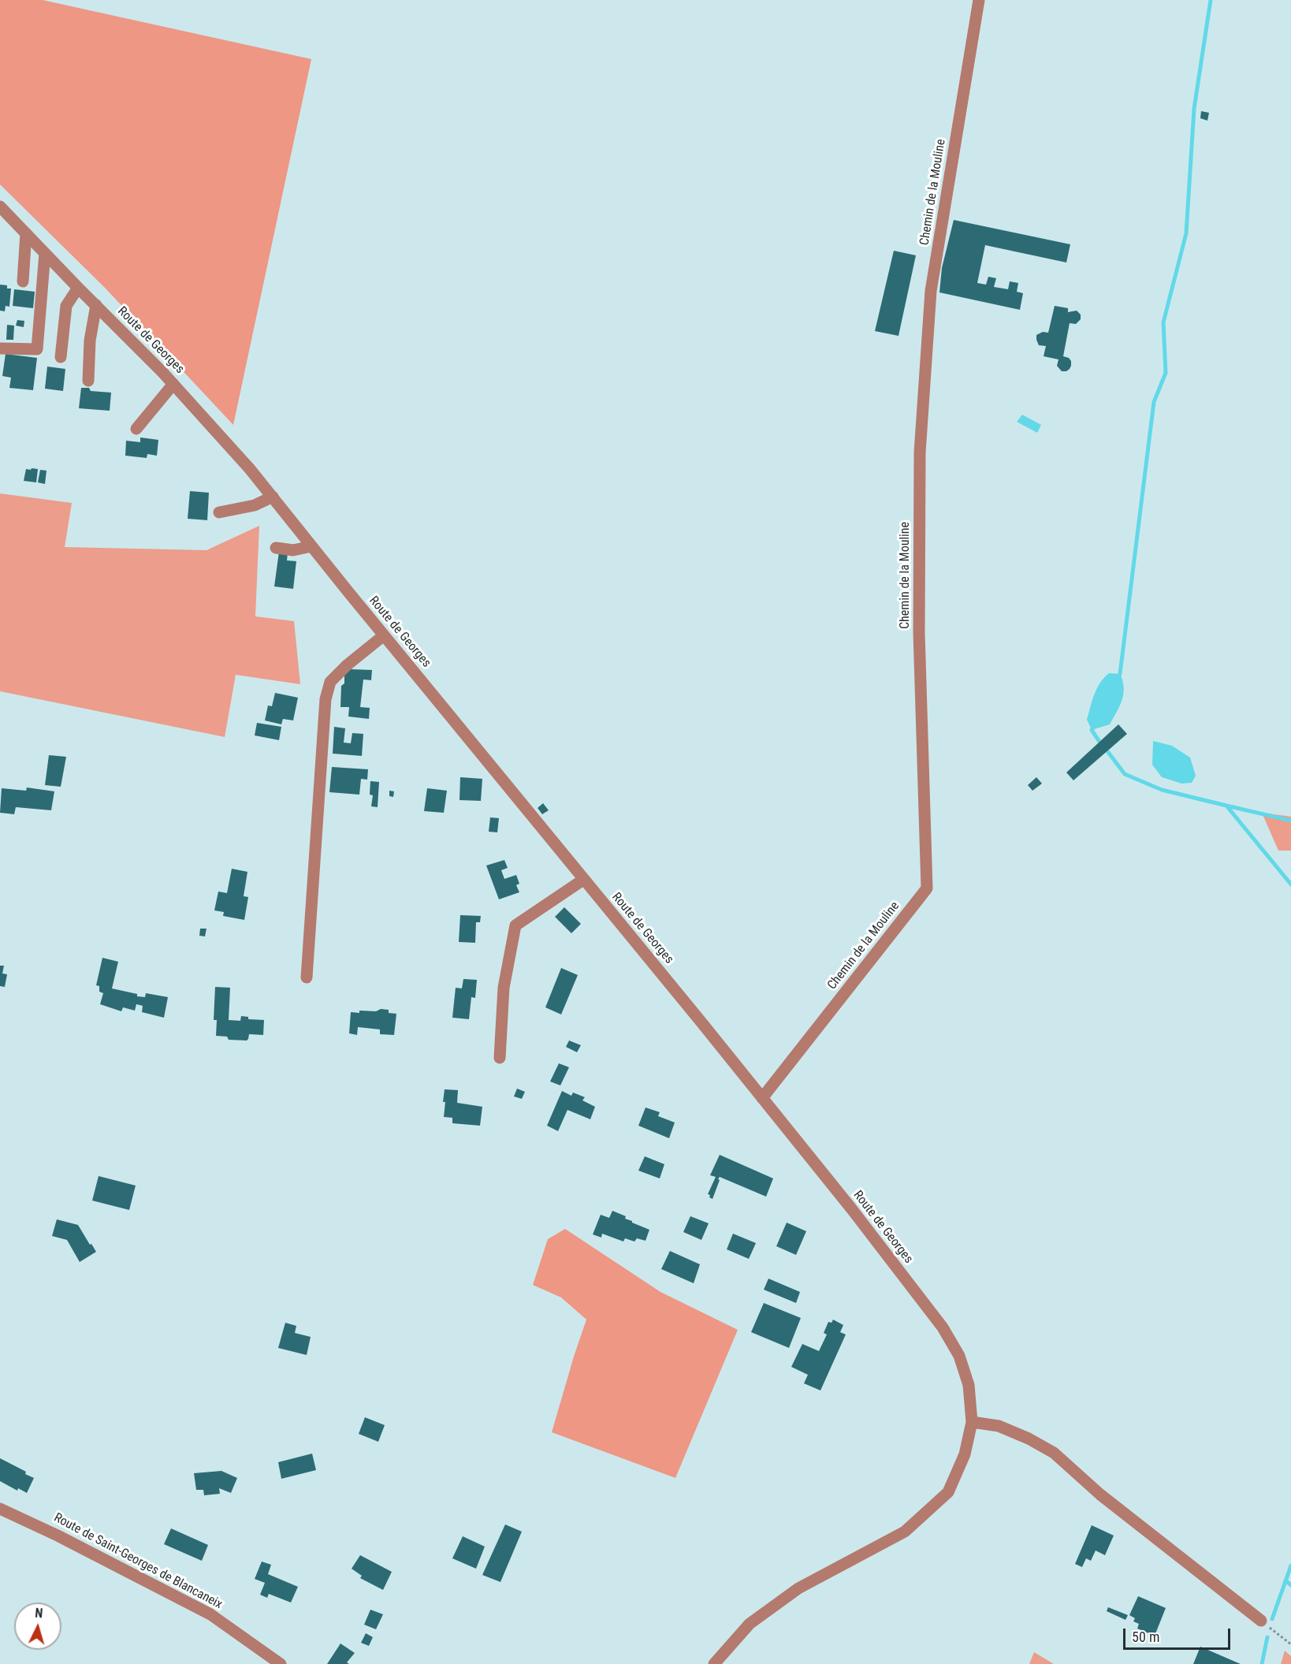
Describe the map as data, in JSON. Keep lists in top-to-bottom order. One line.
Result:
{"streets":{"street":["Chemin de la Mouline","Route de Georges","Route de Saint-Georges de Blancaneix"]},"crossings":[["Chemin de la Mouline","Route de Georges"]],"scale_bar":"50 m","north":"top"}
